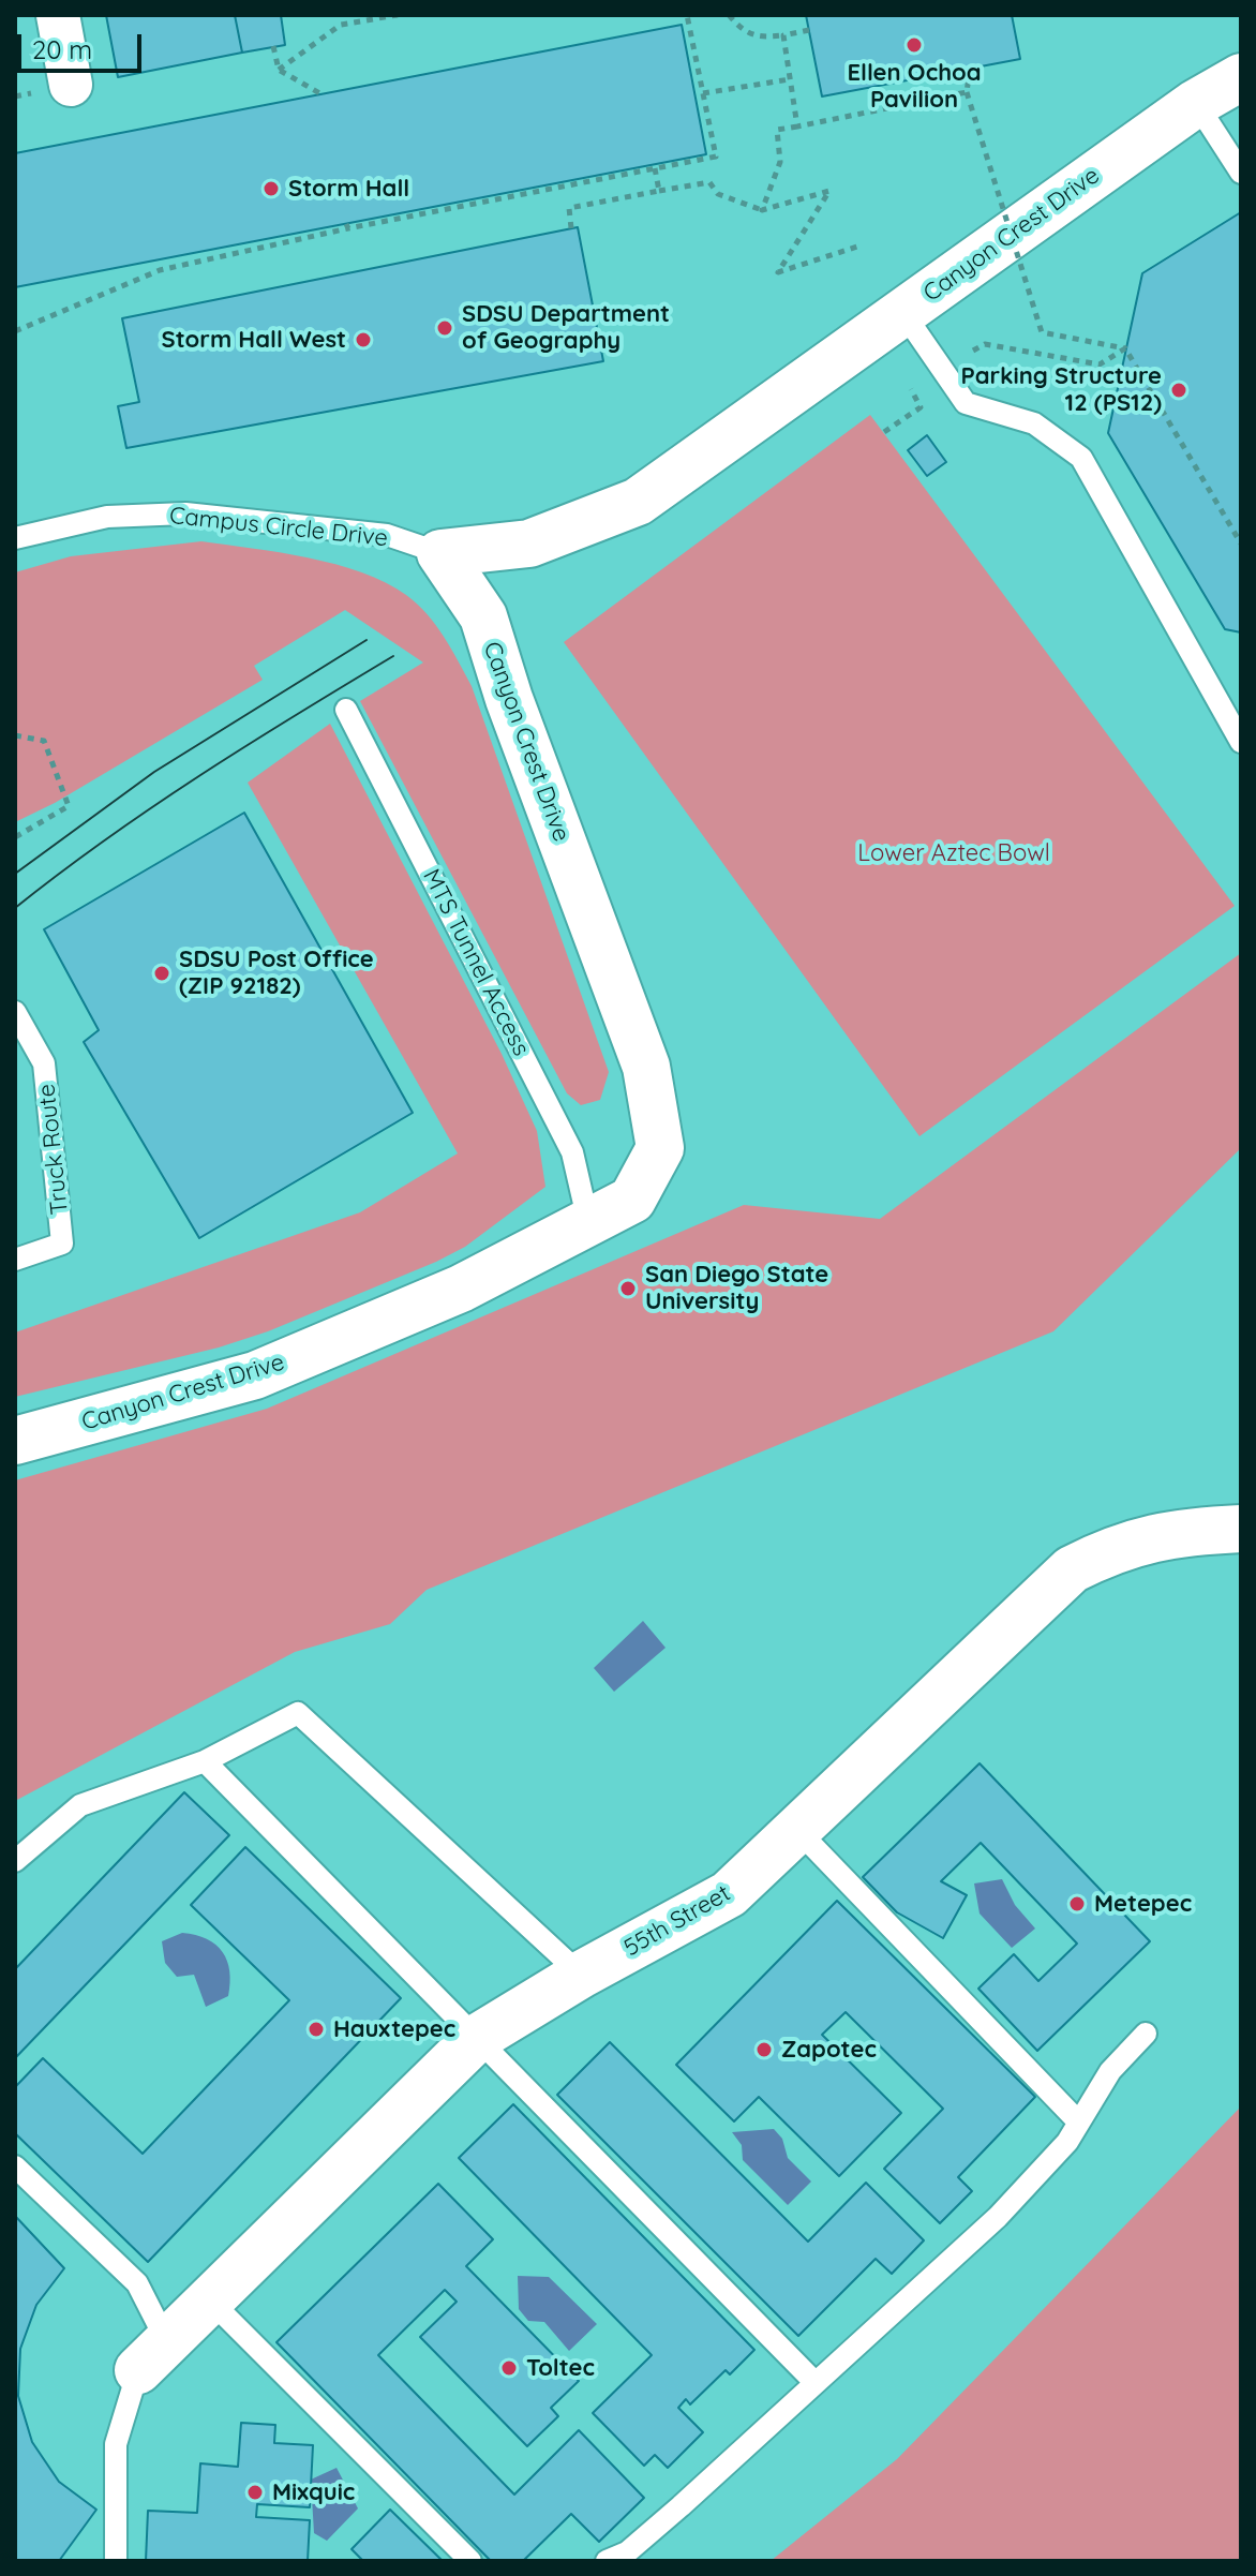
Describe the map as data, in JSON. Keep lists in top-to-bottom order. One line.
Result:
{"streets":{"street":["Canyon Crest Drive","55th Street"],"lane":["Campus Circle Drive","MTS Tunnel Access","Truck Route"]},"crossings":[["Canyon Crest Drive","Campus Circle Drive"],["Canyon Crest Drive","MTS Tunnel Access"]],"parks":["Lower Aztec Bowl"],"places":["Ellen Ochoa Pavilion","Storm Hall","SDSU Department of Geography","Storm Hall West","Parking Structure 12 (PS12)","SDSU Post Office (ZIP 92182)","San Diego State University","Metepec","Hauxtepec","Zapotec","Toltec","Mixquic"],"scale_bar":"20 m"}
